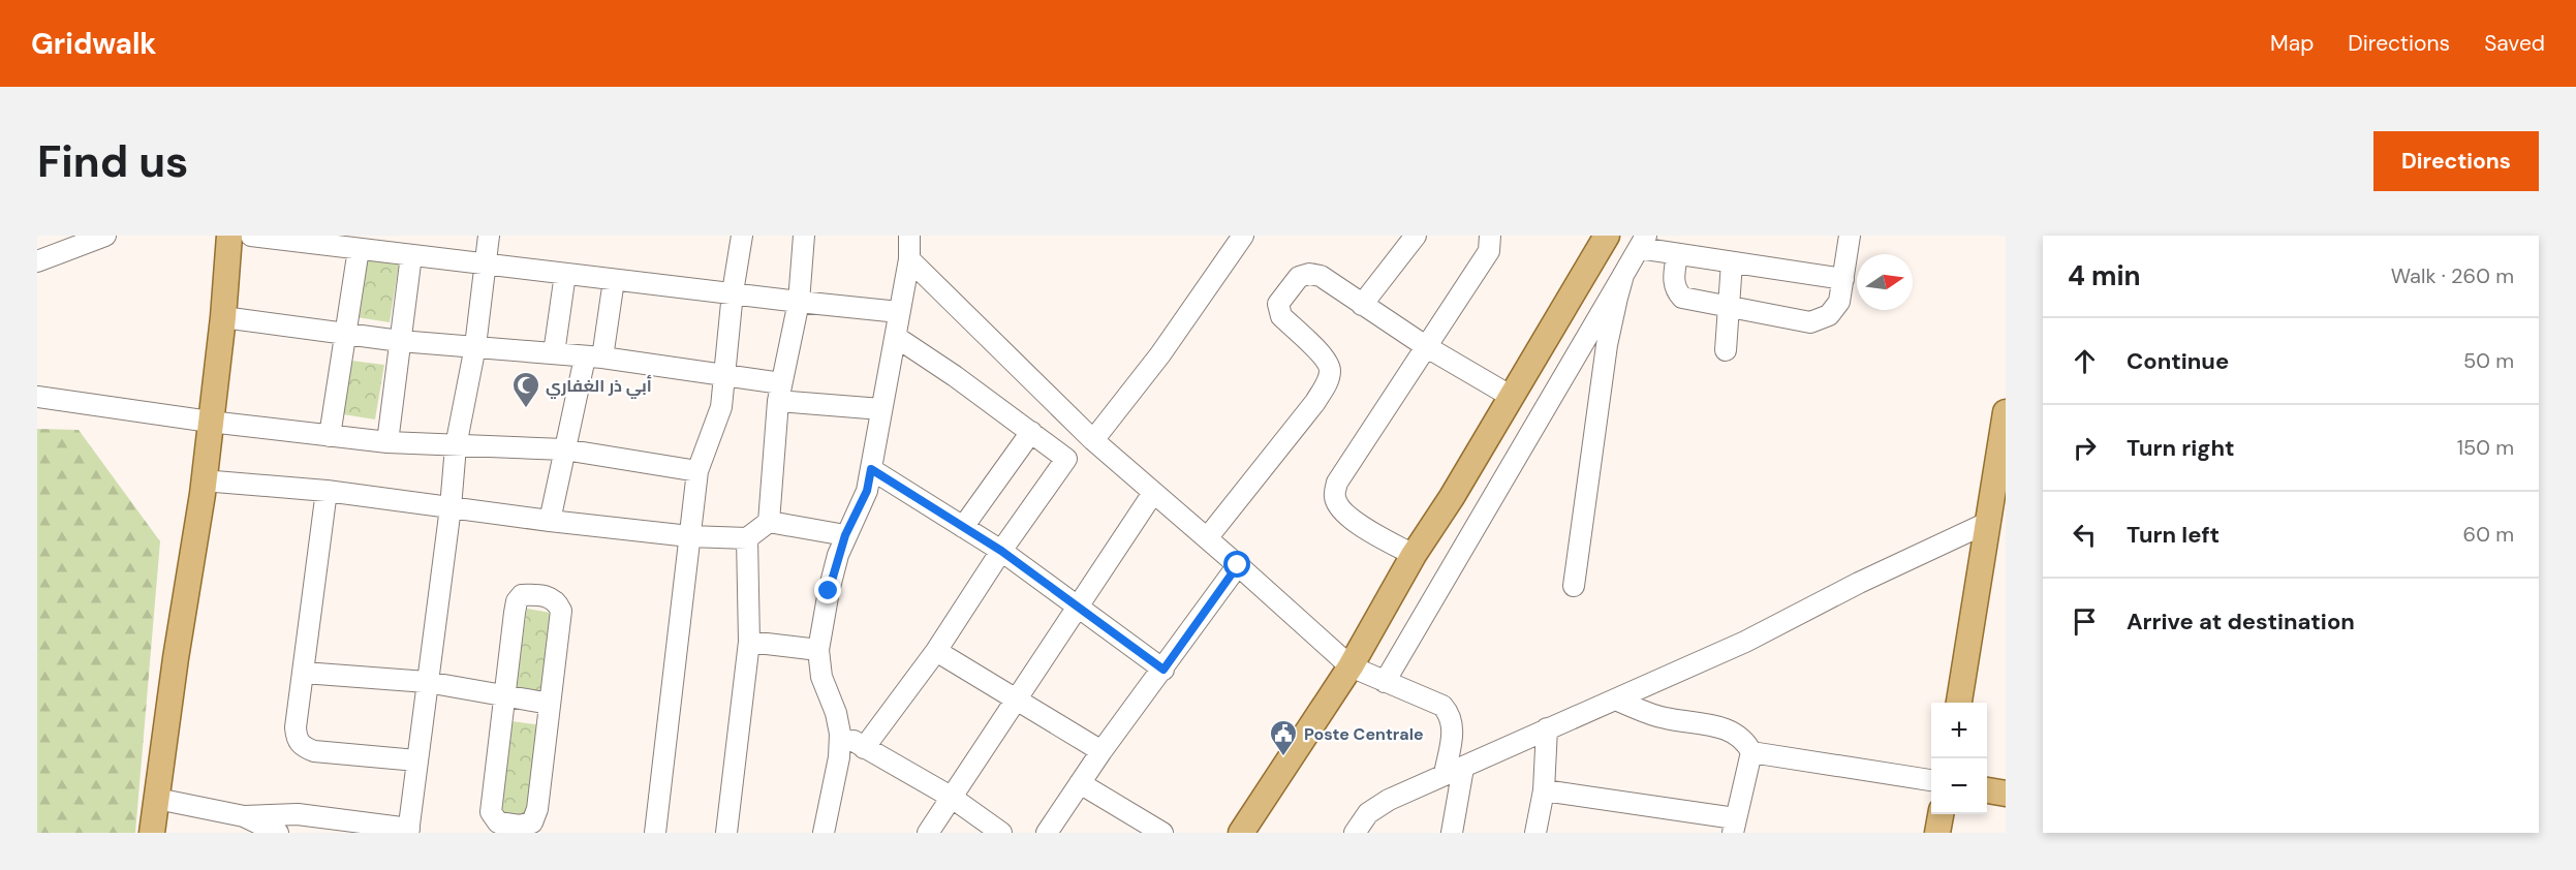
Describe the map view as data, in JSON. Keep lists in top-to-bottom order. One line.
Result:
{"places":{"mosque":["أبي ذر الغفاري"],"public building":["Poste Centrale"]},"north":"right","page":{"header":"Gridwalk","nav":["Map","Directions","Saved"],"buttons":"Directions","title":"Find us","heading":["4 min","Walk · 260 m"],"list":[["Continue","50 m"],["Turn right","150 m"],["Turn left","60 m"],"Arrive at destination"],"map_buttons":["+","−"]}}
